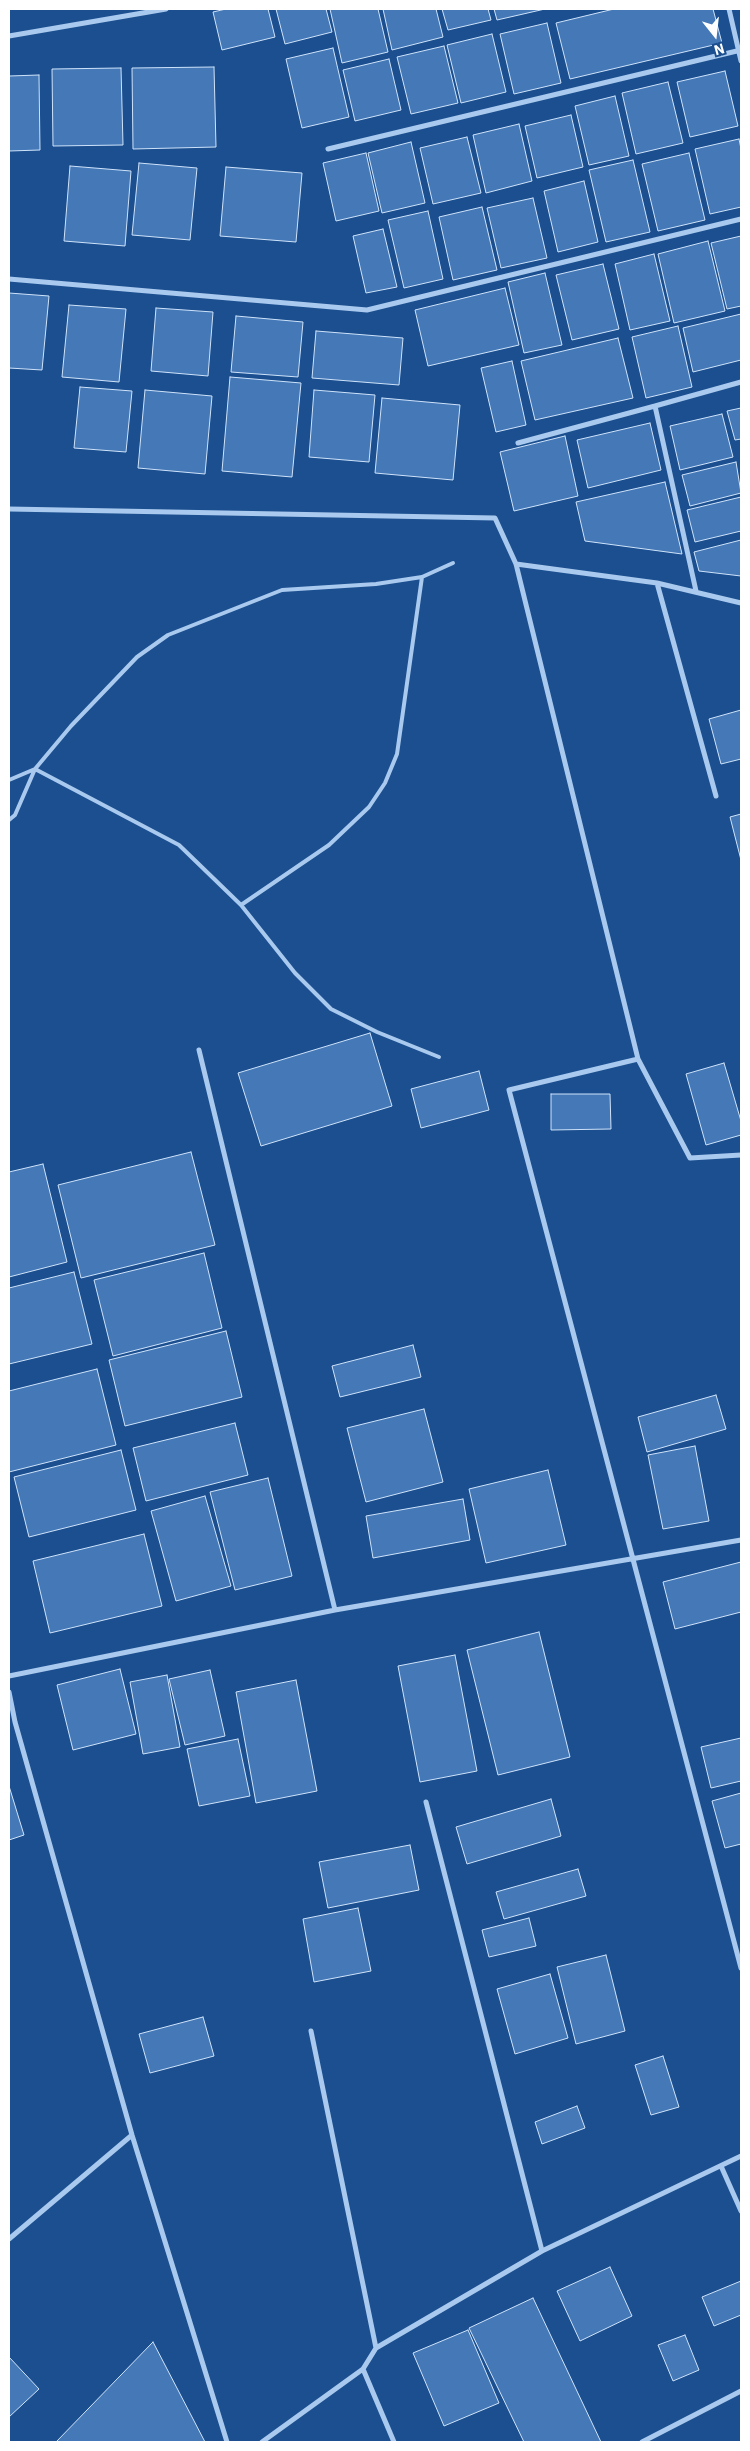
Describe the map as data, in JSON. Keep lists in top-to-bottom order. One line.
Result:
{"north":"bottom"}
